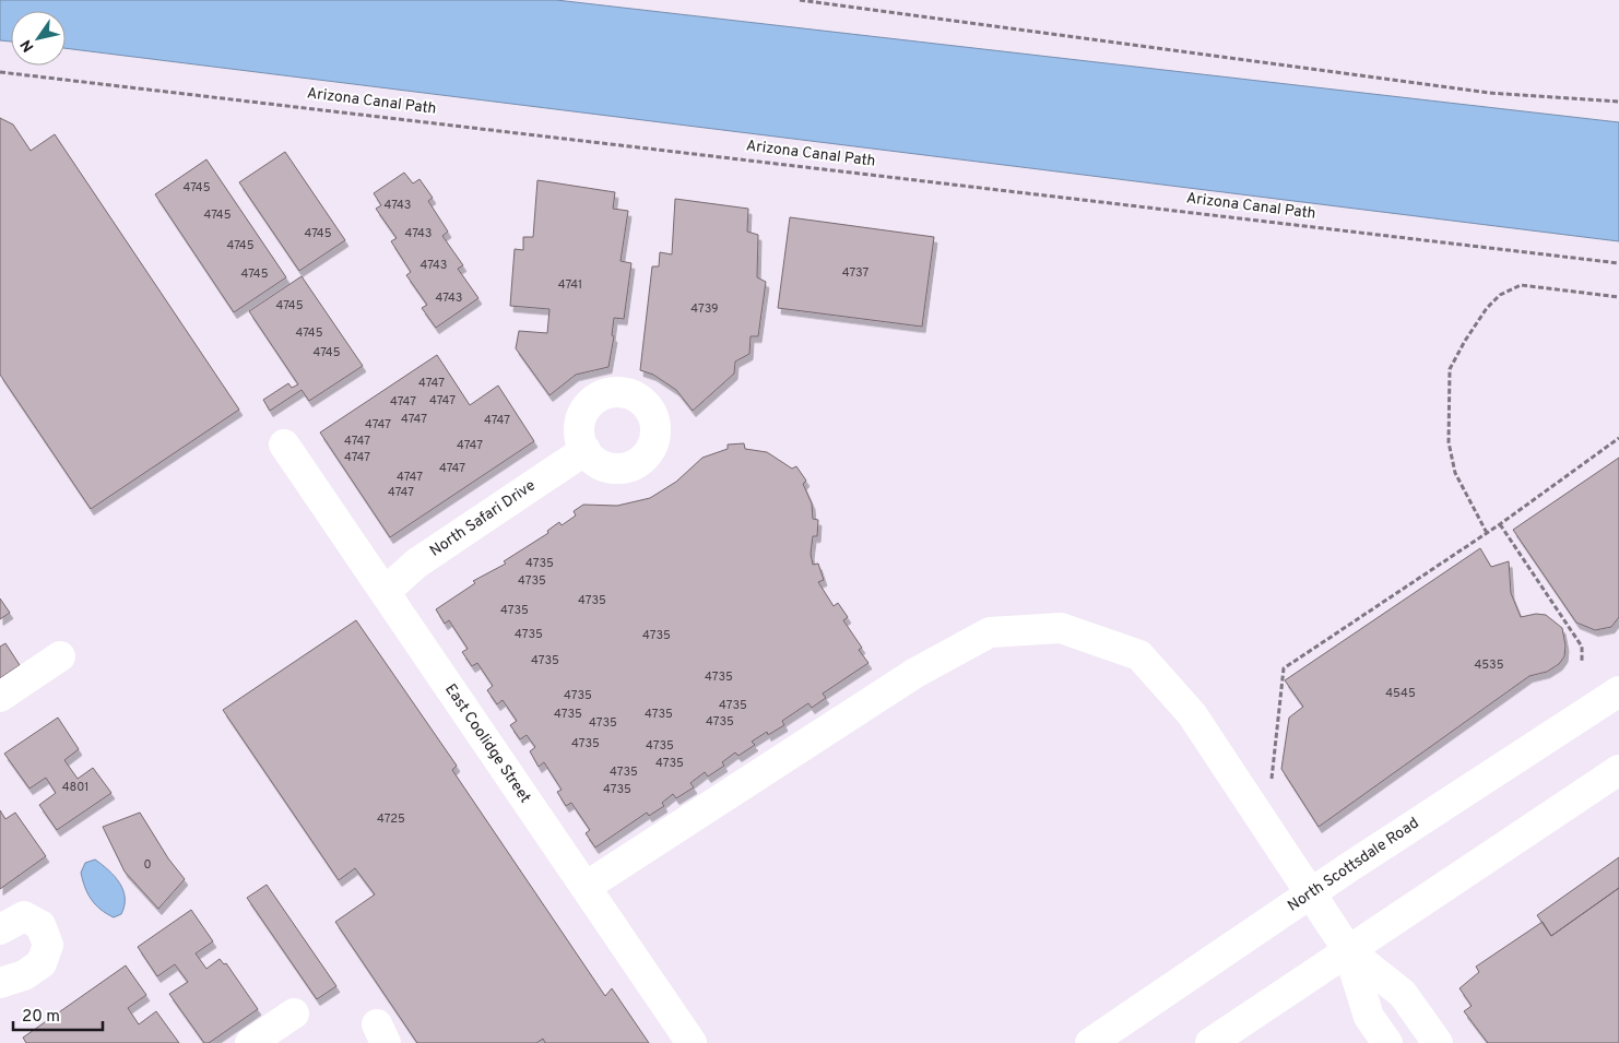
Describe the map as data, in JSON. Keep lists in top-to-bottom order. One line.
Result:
{"streets":{"main road":["North Safari Drive","East Coolidge Street","North Scottsdale Road"],"path":["Arizona Canal Path"]},"crossings":[["North Safari Drive","East Coolidge Street"]],"house_numbers":["4745","4743","4745","4745","4743","4745","4743","4737","4745","4741","4743","4745","4739","4745","4745","4747","4747","4747","4747","4747","4747","4747","4747","4747","4747","4747","4747","4735","4735","4735","4735","4735","4735","4735","4535","4735","4545","4735","4735","4735","4735","4735","4735","4735","4735","4735","4735","4801","4735","4725","0"],"scale_bar":"20 m","north":"bottom left"}
